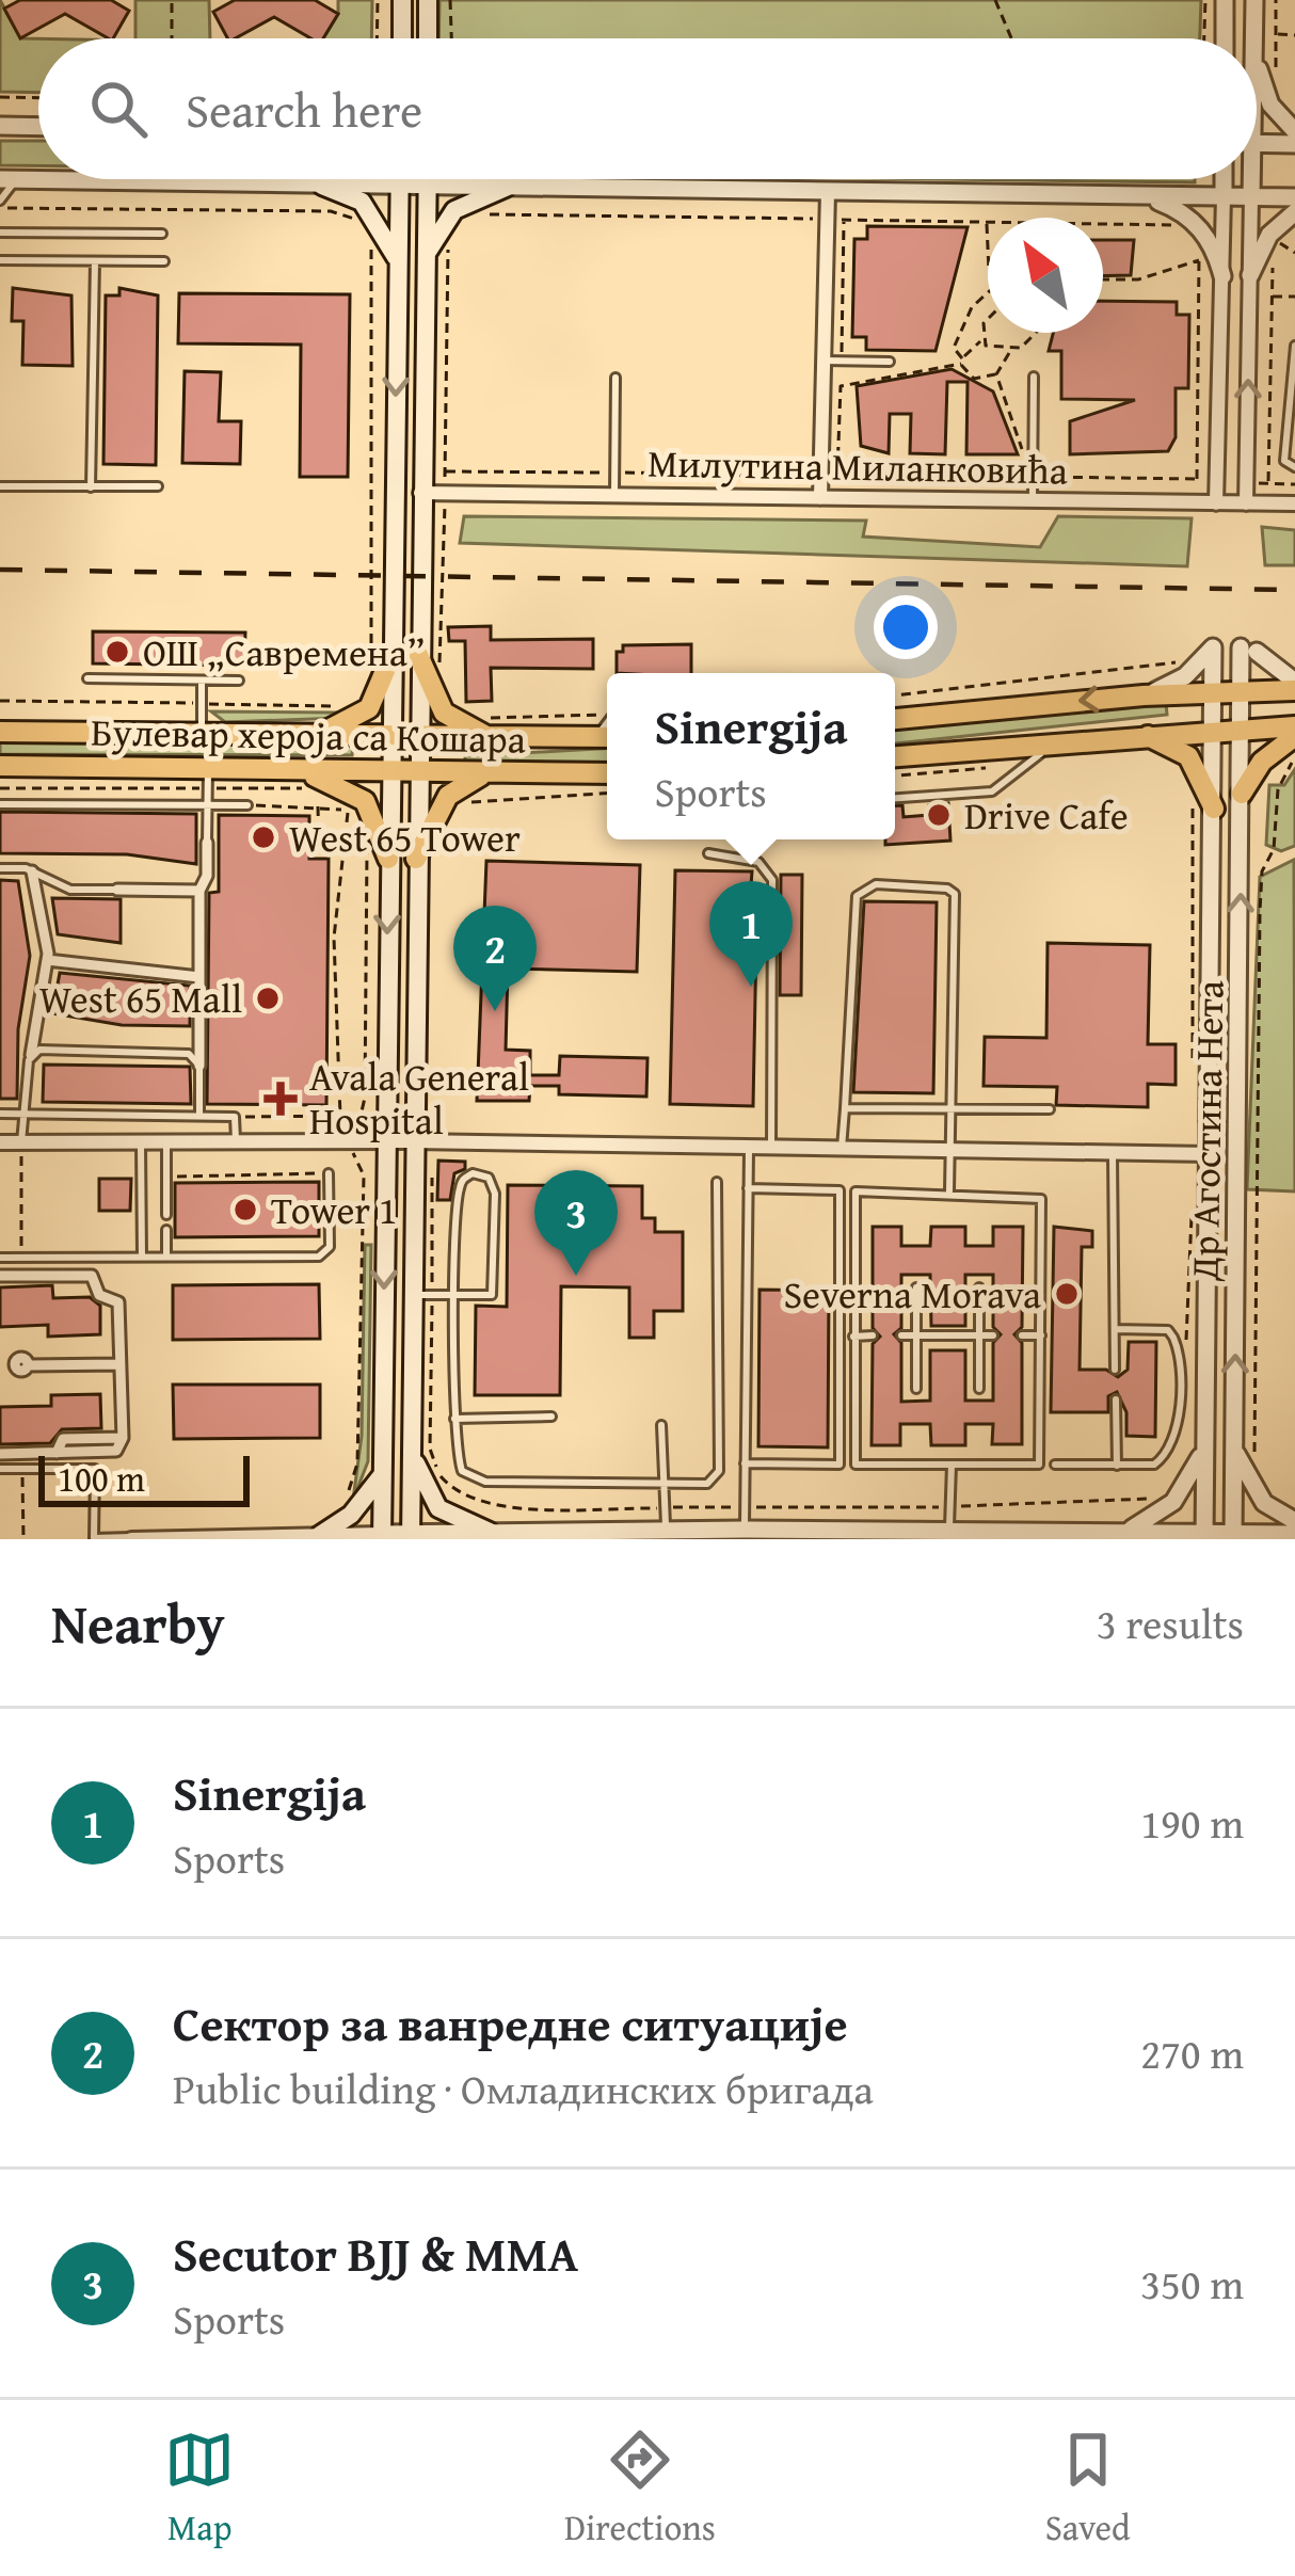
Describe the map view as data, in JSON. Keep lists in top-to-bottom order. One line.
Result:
{"streets":{"main road":["Булевар хероја са Кошара"],"street":["Милутина Миланковића","Др Агостина Нета"]},"places":{"other":["ОШ „Савремена”","Drive Cafe","West 65 Tower","West 65 Mall","Tower 1","Severna Morava"],"health":["Avala General Hospital"]},"scale_bar":"100 m","north":"top left","page":{"search":"Search here","popup":["Sinergija","Sports"],"pins":["1","2","3"],"scale":"100 m","heading":["Nearby","3 results"],"list":[{"mark":"1","name":"Sinergija","note":"Sports","value":"190 m"},{"mark":"2","name":"Сектор за ванредне ситуације","note":"Public building · Омладинских бригада","value":"270 m"},{"mark":"3","name":"Secutor BJJ & MMA","note":"Sports","value":"350 m"}],"nav":["Map","Directions","Saved"]}}
